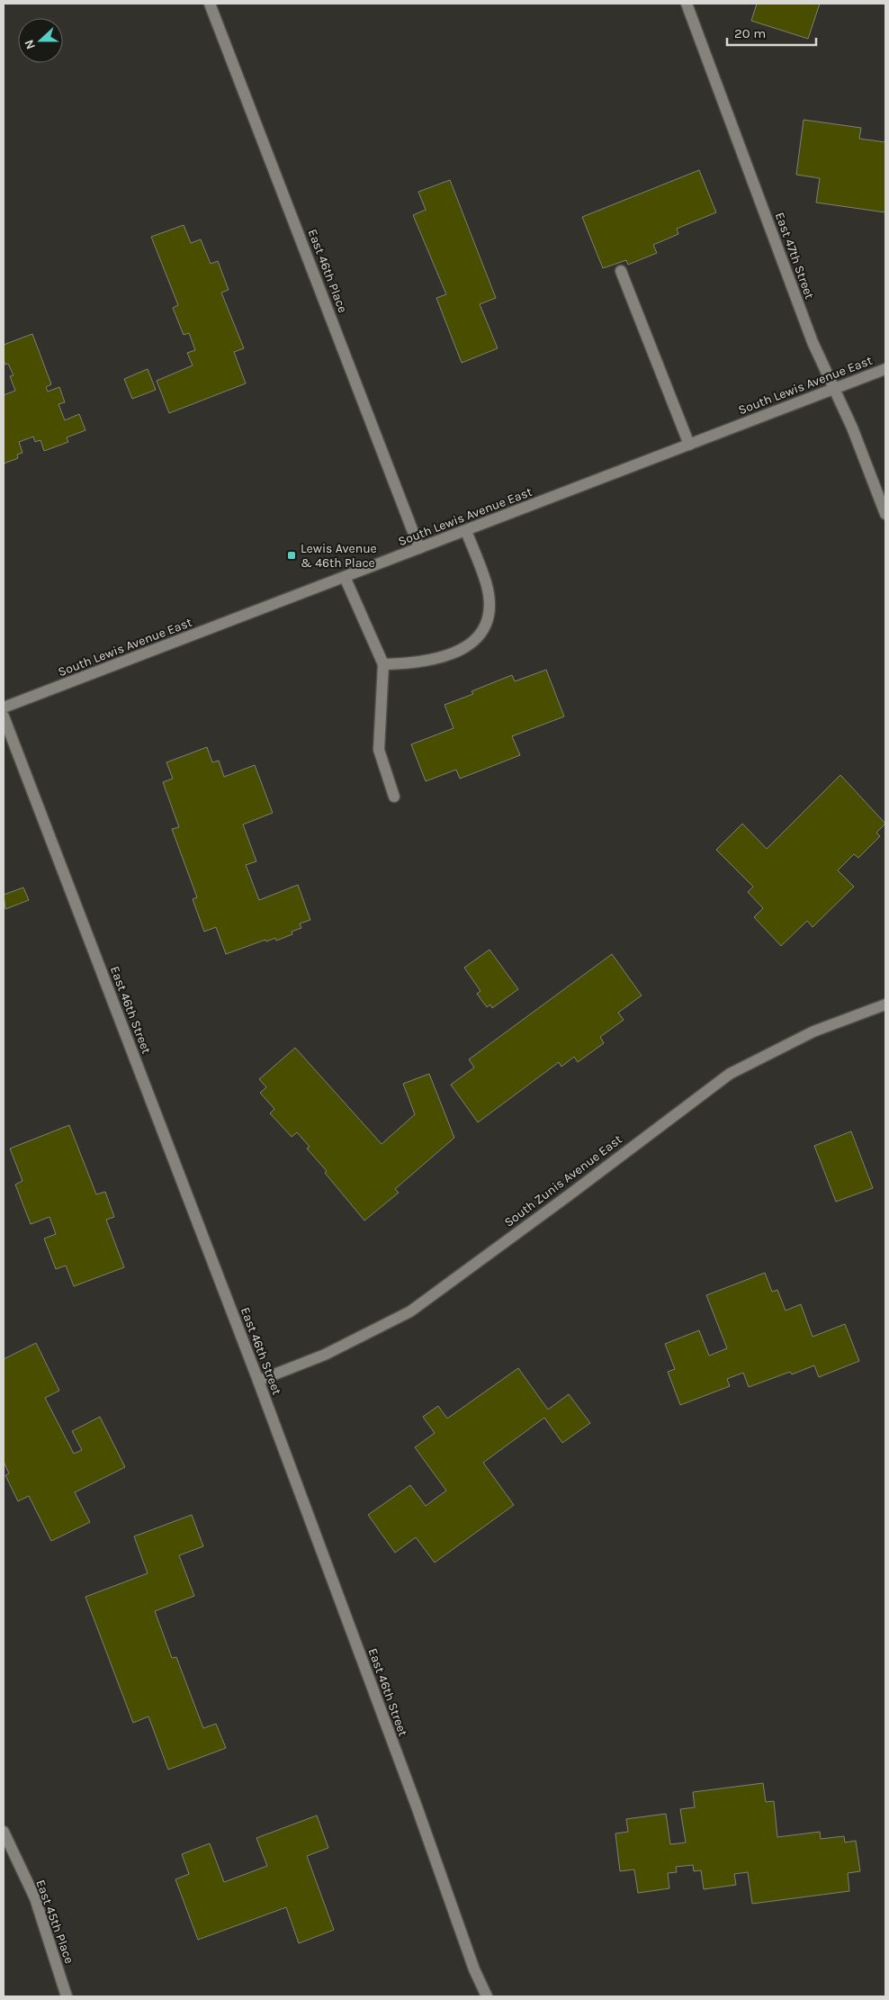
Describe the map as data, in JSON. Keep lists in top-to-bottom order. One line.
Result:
{"streets":{"street":["East 47th Street","East 46th Place","South Lewis Avenue East","East 46th Street","South Zunis Avenue East","East 45th Place"]},"crossings":[["East 47th Street","South Lewis Avenue East"],["East 46th Place","South Lewis Avenue East"],["East 46th Street","South Zunis Avenue East"]],"places":{"transit":["Lewis Avenue & 46th Place"]},"scale_bar":"20 m","north":"left"}
